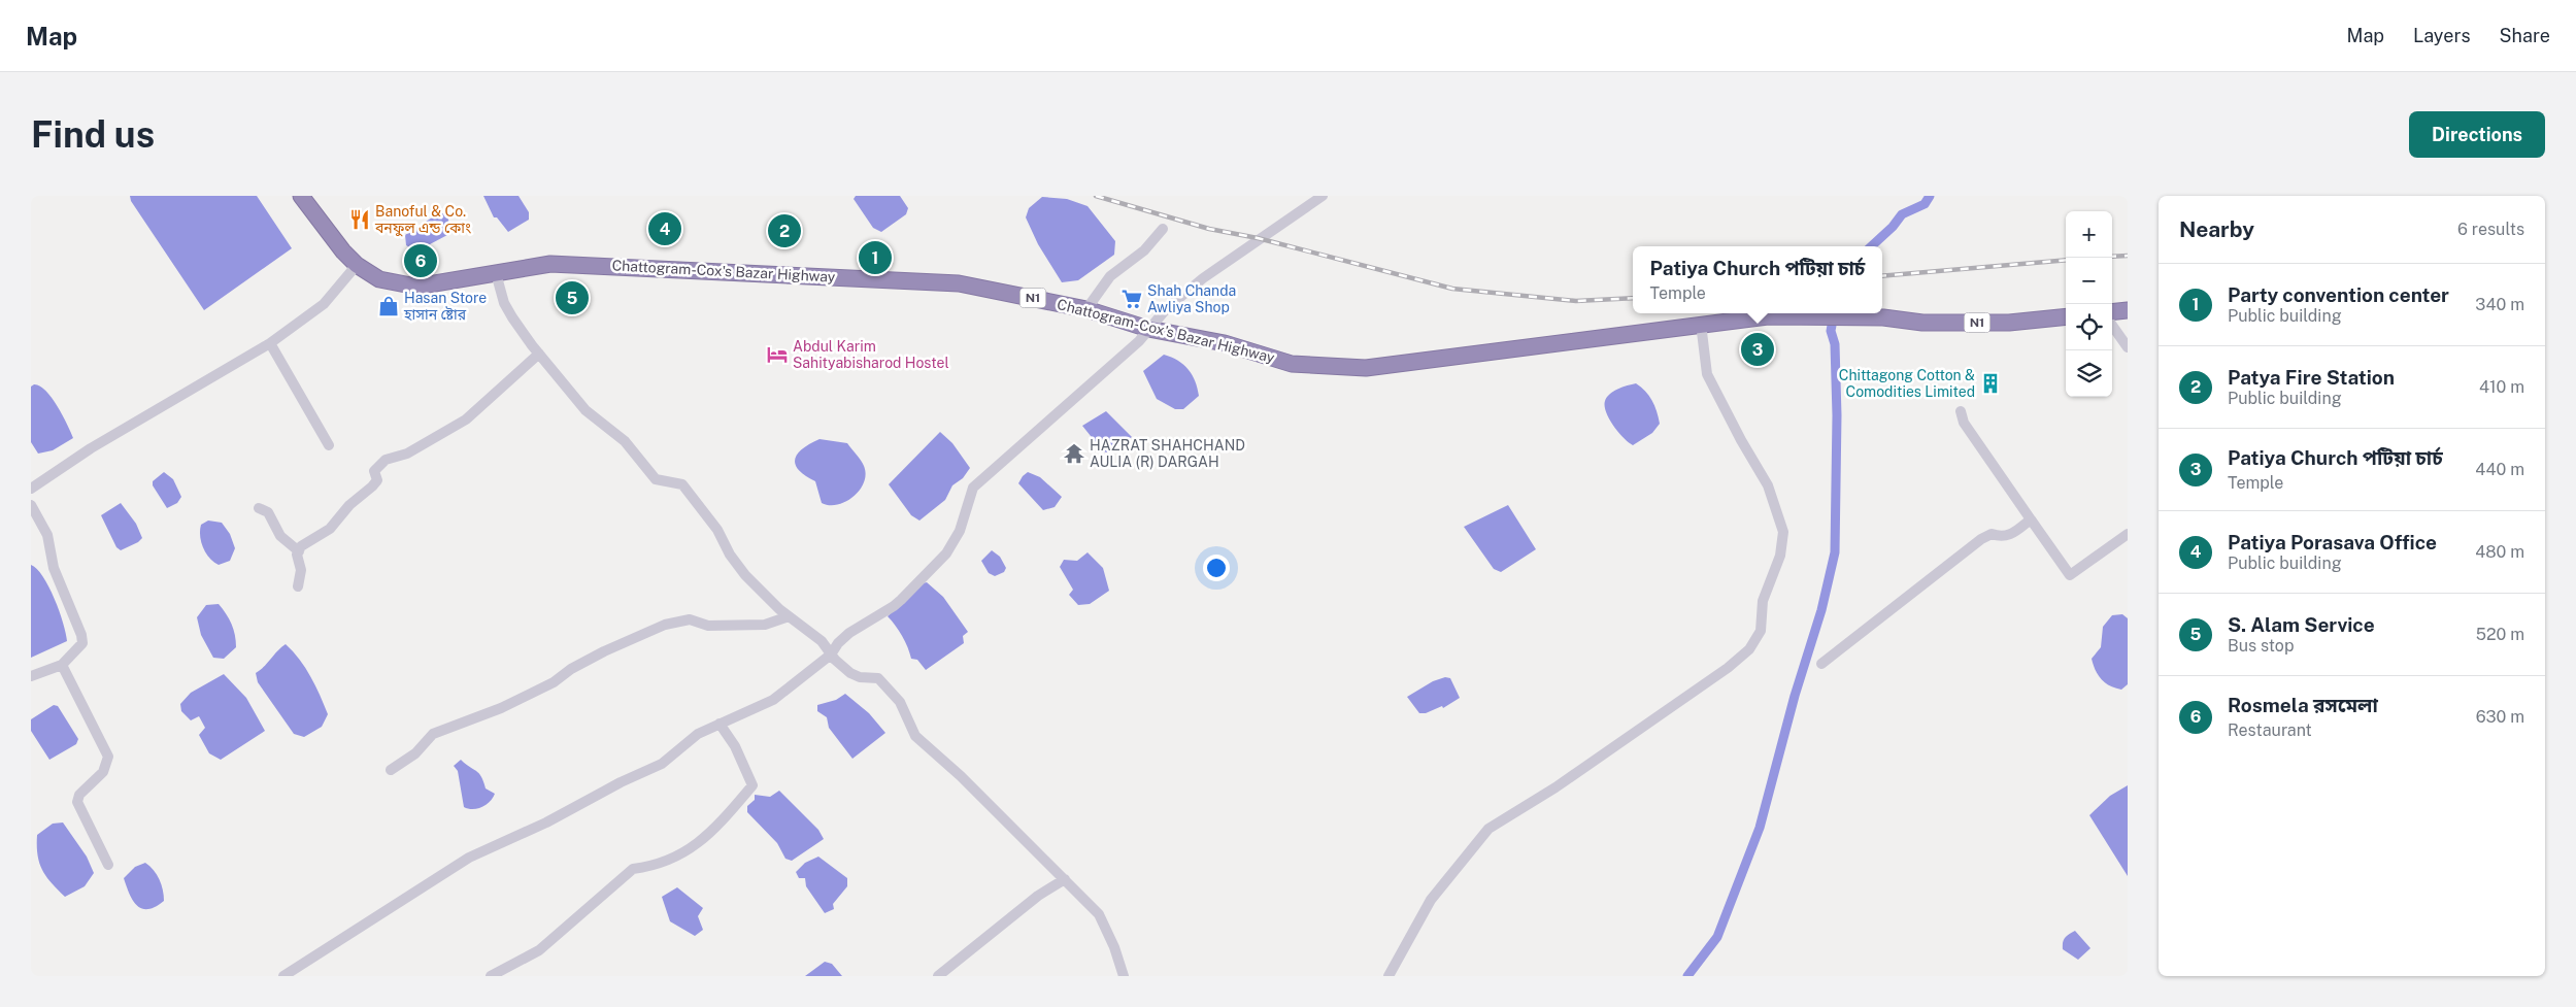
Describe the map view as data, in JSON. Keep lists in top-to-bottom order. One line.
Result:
{"streets":{"highway":["Chattogram-Cox's Bazar Highway","N1"]},"places":{"restaurant":["Banoful & Co. বনফুল এন্ড কোং"],"supermarket":["Shah Chanda Awliya Shop"],"shop":["Hasan Store হাসান ষ্টোর"],"hotel":["Abdul Karim Sahityabisharod Hostel"],"building":["Chittagong Cotton & Comodities Limited"],"temple":["HAZRAT SHAHCHAND AULIA (R) DARGAH"]},"page":{"header":"Map","nav":["Map","Layers","Share"],"buttons":"Directions","title":"Find us","heading":["Nearby","6 results"],"pins":["4","2","1","6","5","3"],"map_buttons":["+","−"],"popup":["Patiya Church পটিয়া চার্চ","Temple"],"list":[{"mark":"1","name":"Party convention center","note":"Public building","value":"340 m"},{"mark":"2","name":"Patya Fire Station","note":"Public building","value":"410 m"},{"mark":"3","name":"Patiya Church পটিয়া চার্চ","note":"Temple","value":"440 m"},{"mark":"4","name":"Patiya Porasava Office","note":"Public building","value":"480 m"},{"mark":"5","name":"S. Alam Service","note":"Bus stop","value":"520 m"},{"mark":"6","name":"Rosmela রসমেলা","note":"Restaurant","value":"630 m"}]}}
